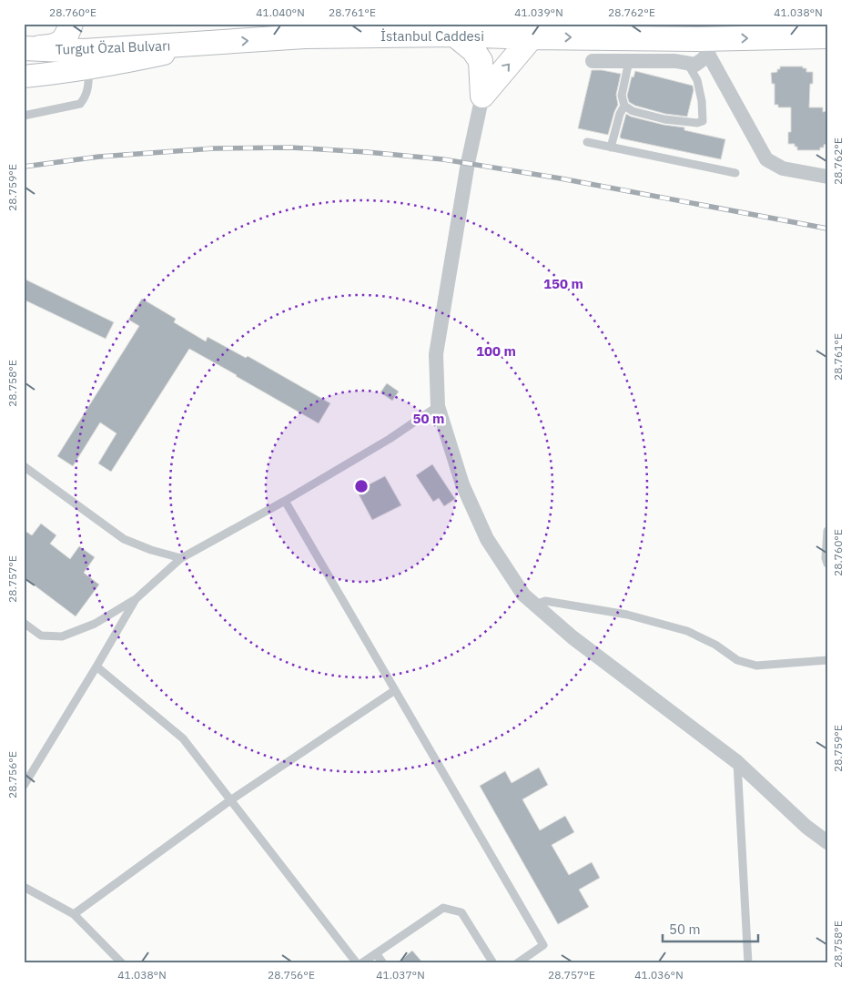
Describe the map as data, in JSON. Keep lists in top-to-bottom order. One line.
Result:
{"streets":{"main road":["İstanbul Caddesi","Turgut Özal Bulvarı"]},"crossings":[["İstanbul Caddesi","Turgut Özal Bulvarı"]],"one_way":["İstanbul Caddesi"],"scale_bar":"50 m","coordinates":["28.760°E","41.040°N","28.761°E","41.039°N","28.762°E","41.038°N","28.759°E","28.758°E","28.757°E","28.756°E","41.037°N","41.036°N"],"rings":["150 m","100 m","50 m"]}
